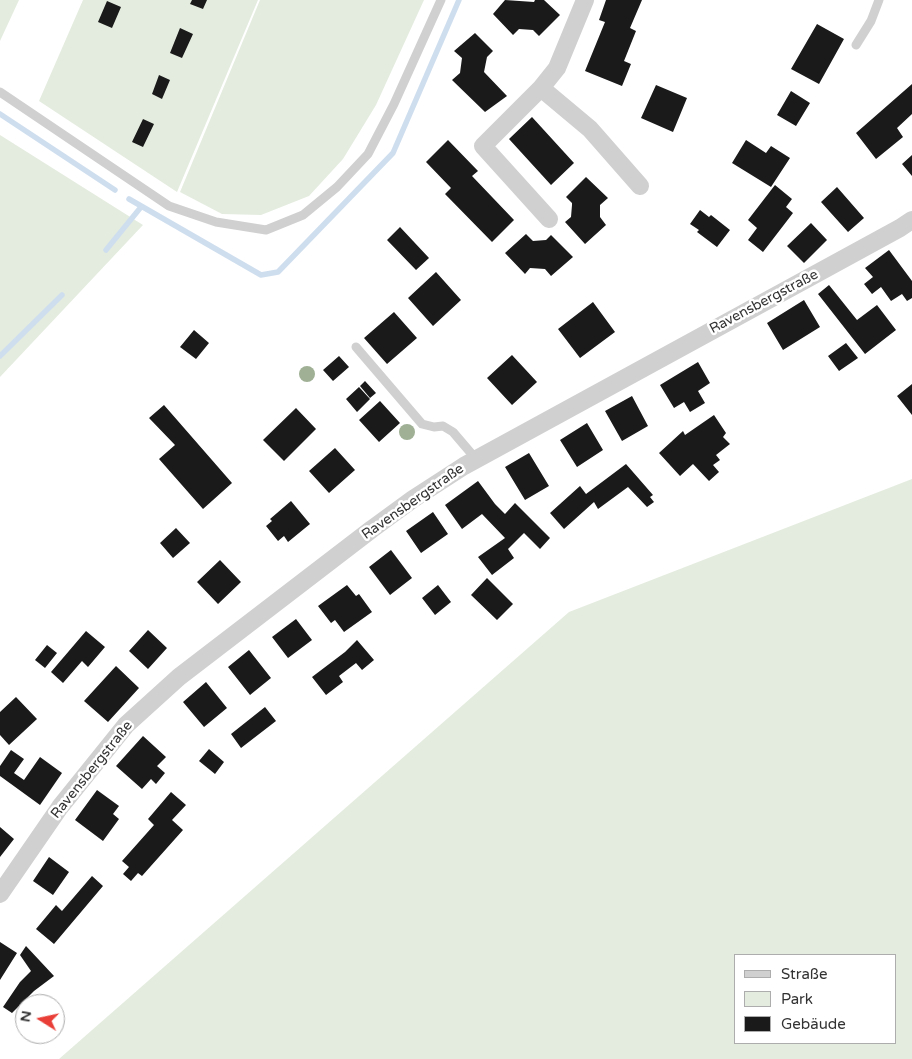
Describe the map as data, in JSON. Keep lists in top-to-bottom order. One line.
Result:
{"streets":{"street":["Ravensbergstraße"]},"legend":["Straße","Park","Gebäude"],"north":"left"}
